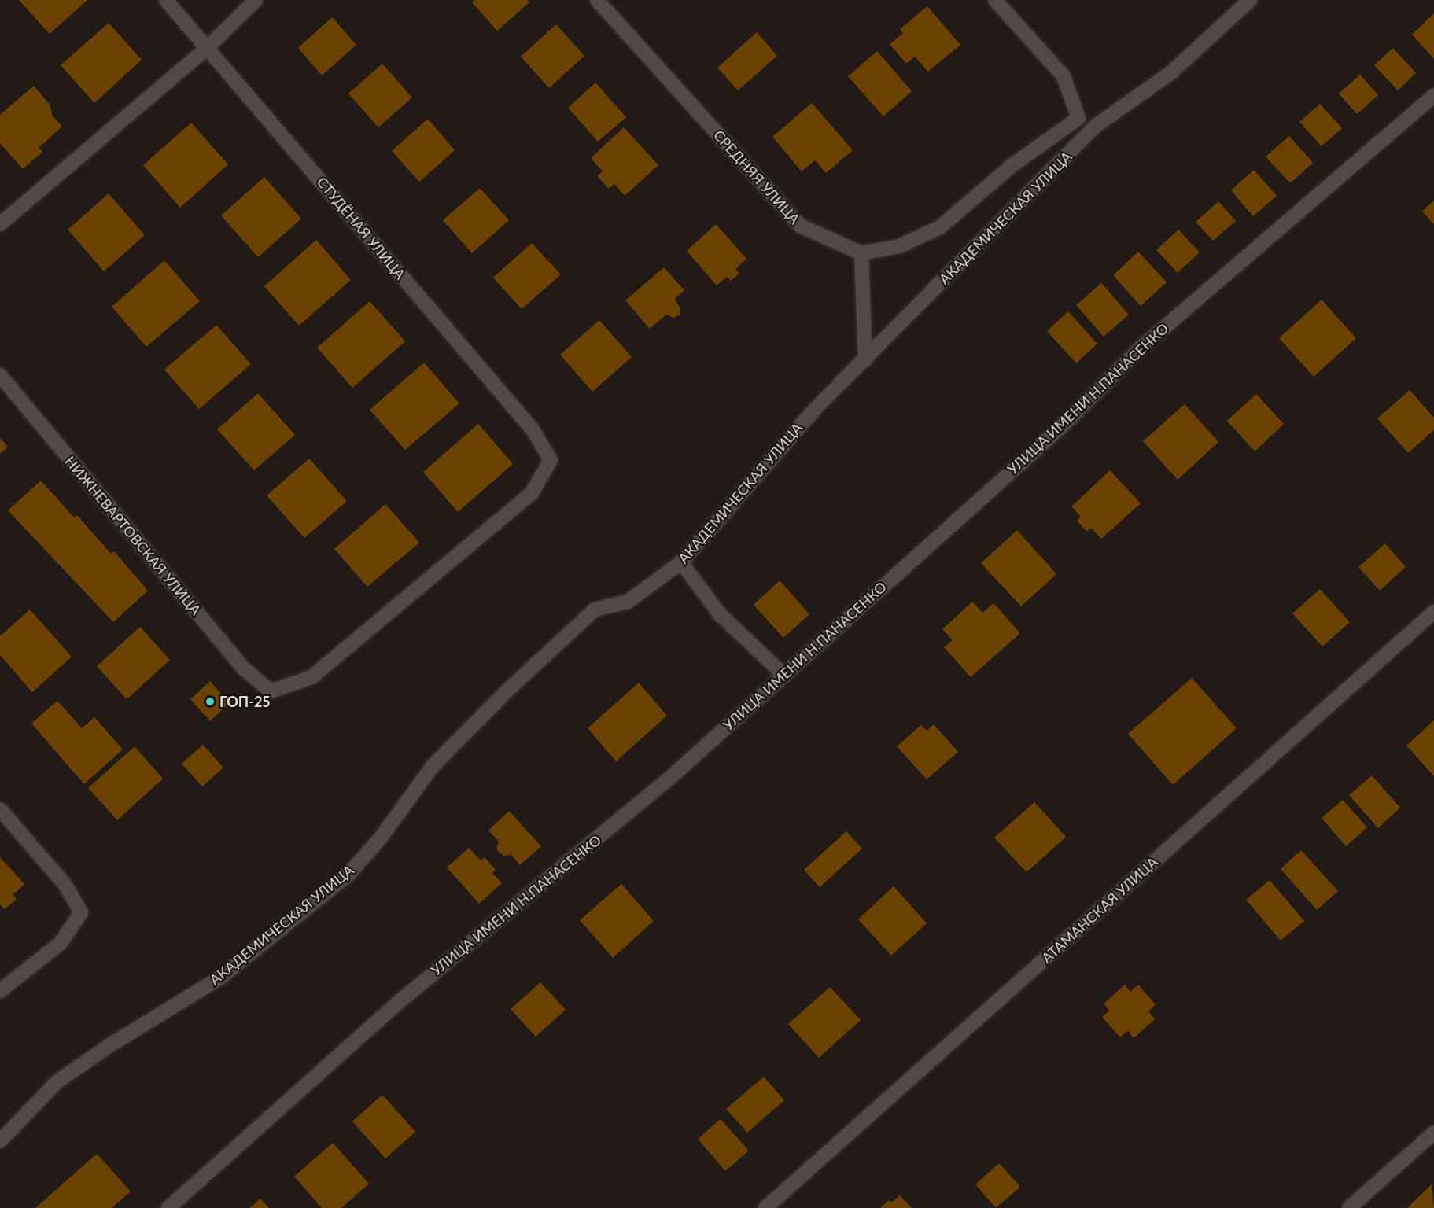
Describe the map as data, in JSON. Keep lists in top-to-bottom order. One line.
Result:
{"streets":{"street":["СРЕДНЯЯ УЛИЦА","АКАДЕМИЧЕСКАЯ УЛИЦА","СТУДЁНАЯ УЛИЦА","УЛИЦА ИМЕНИ Н.ПАНАСЕНКО","НИЖНЕВАРТОВСКАЯ УЛИЦА","АТАМАНСКАЯ УЛИЦА"]},"crossings":[["СРЕДНЯЯ УЛИЦА","АКАДЕМИЧЕСКАЯ УЛИЦА"],["СТУДЁНАЯ УЛИЦА","НИЖНЕВАРТОВСКАЯ УЛИЦА"]],"places":["ГОП-25"]}
